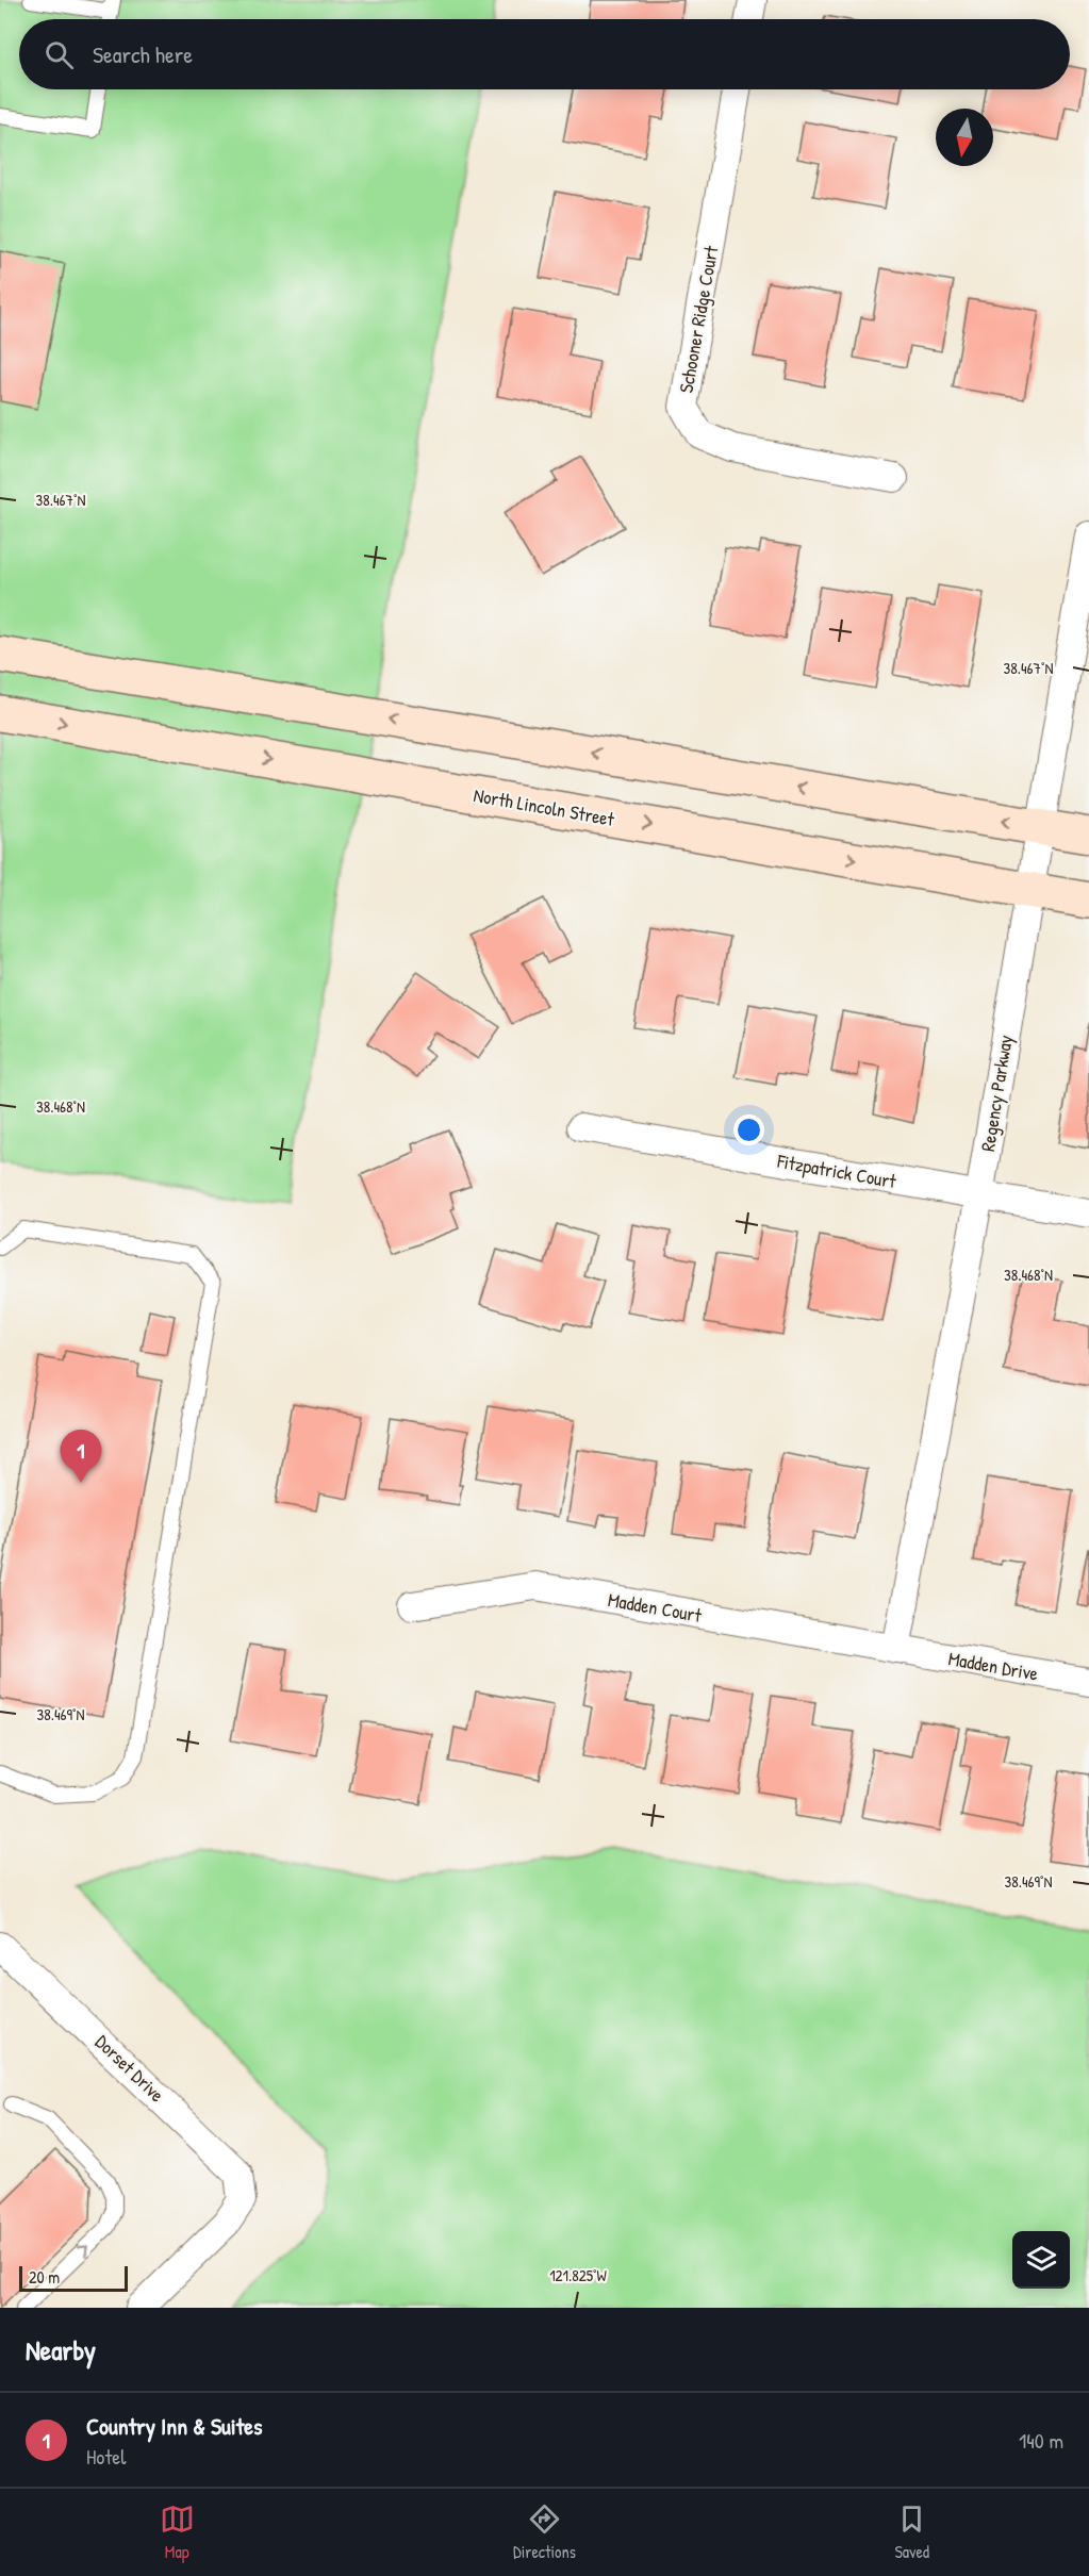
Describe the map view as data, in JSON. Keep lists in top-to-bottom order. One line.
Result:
{"streets":{"street":["Schooner Ridge Court","North Lincoln Street","Regency Parkway","Fitzpatrick Court","Madden Court","Madden Drive","Dorset Drive"]},"crossings":[["North Lincoln Street","Regency Parkway"],["Regency Parkway","Fitzpatrick Court"],["Regency Parkway","Madden Court"],["Regency Parkway","Madden Drive"],["Madden Court","Madden Drive"]],"scale_bar":"20 m","north":"bottom","page":{"search":"Search here","pins":"1","scale":"20 m","heading":"Nearby","list":[{"mark":"1","name":"Country Inn & Suites","note":"Hotel","value":"140 m"}],"nav":["Map","Directions","Saved"]},"coordinates":["38.467°N","38.468°N","38.469°N","121.825°W"]}
